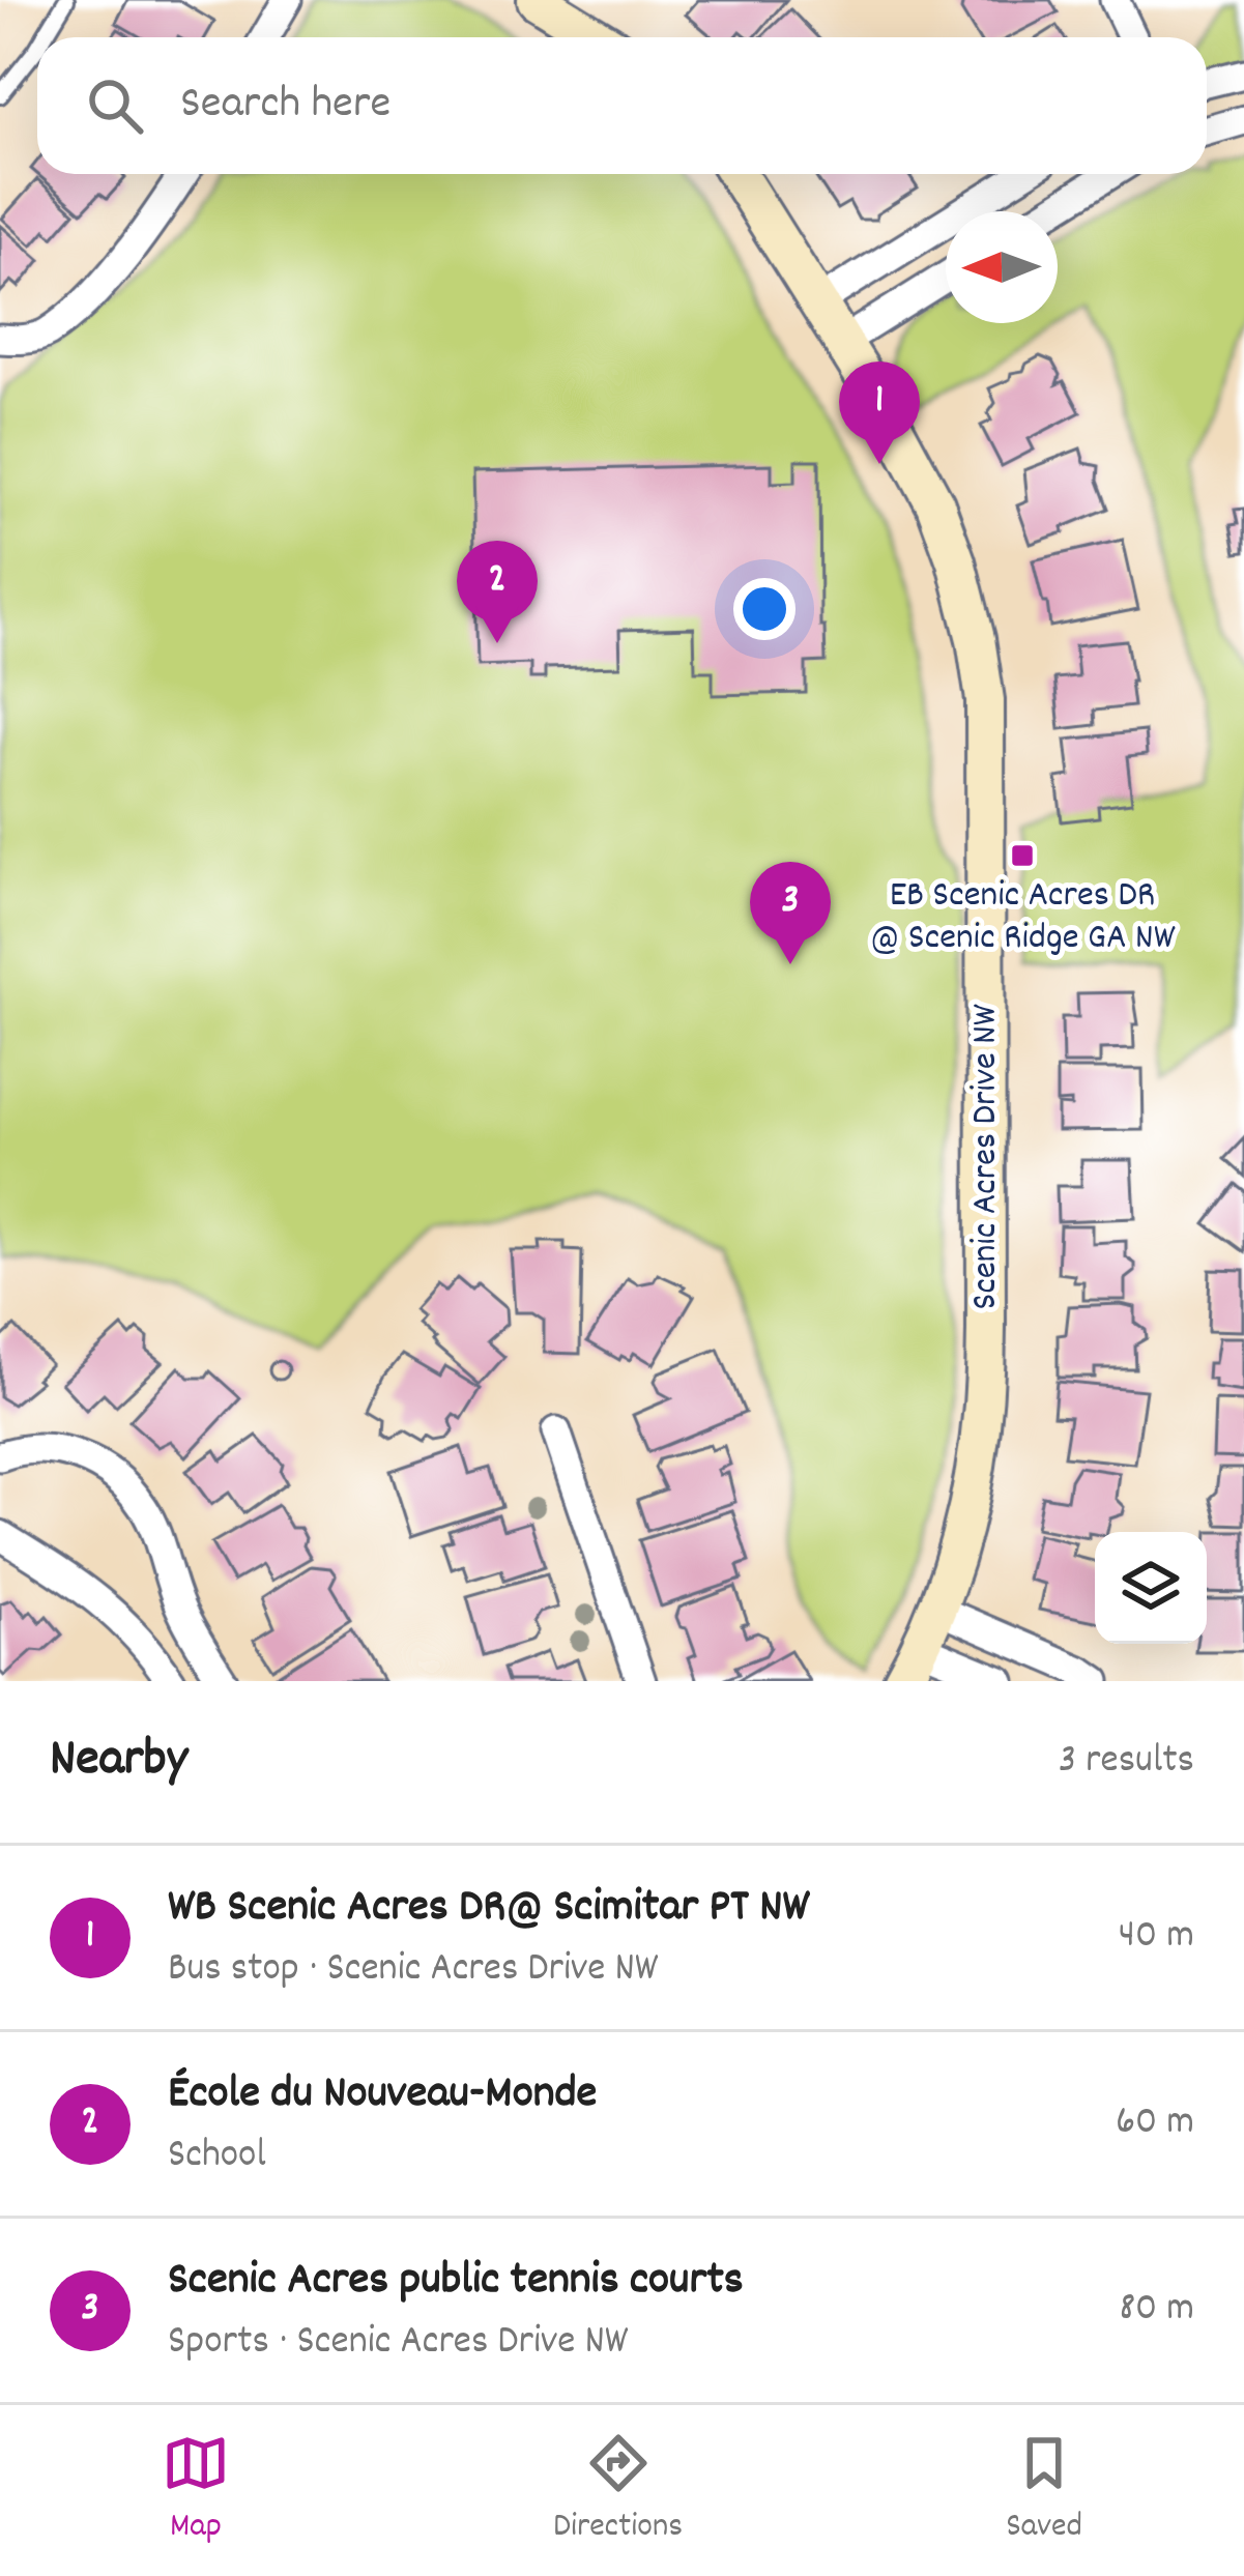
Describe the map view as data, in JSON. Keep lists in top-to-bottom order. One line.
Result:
{"streets":{"street":["Scenic Acres Drive NW"]},"places":{"transit":["EB Scenic Acres DR @ Scenic Ridge GA NW"]},"north":"left","page":{"search":"Search here","pins":["1","2","3"],"heading":["Nearby","3 results"],"list":[{"mark":"1","name":"WB Scenic Acres DR@ Scimitar PT NW","note":"Bus stop · Scenic Acres Drive NW","value":"40 m"},{"mark":"2","name":"École du Nouveau-Monde","note":"School","value":"60 m"},{"mark":"3","name":"Scenic Acres public tennis courts","note":"Sports · Scenic Acres Drive NW","value":"80 m"}],"nav":["Map","Directions","Saved"]}}
